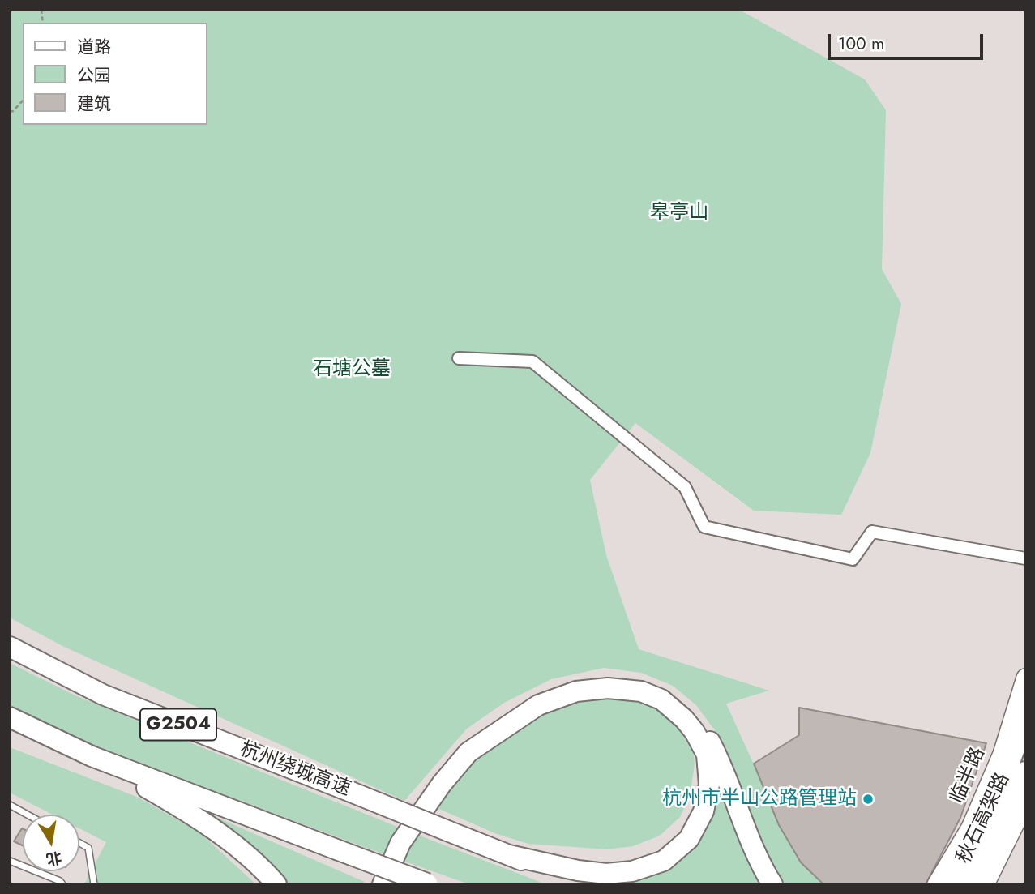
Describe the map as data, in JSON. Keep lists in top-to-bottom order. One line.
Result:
{"streets":{"highway":["G2504","杭州绕城高速","秋石高架路"],"main road":["临半路"]},"parks":["皋亭山","石塘公墓"],"places":["杭州市半山公路管理站"],"legend":["道路","公园","建筑"],"scale_bar":"100 m","north":"bottom"}
